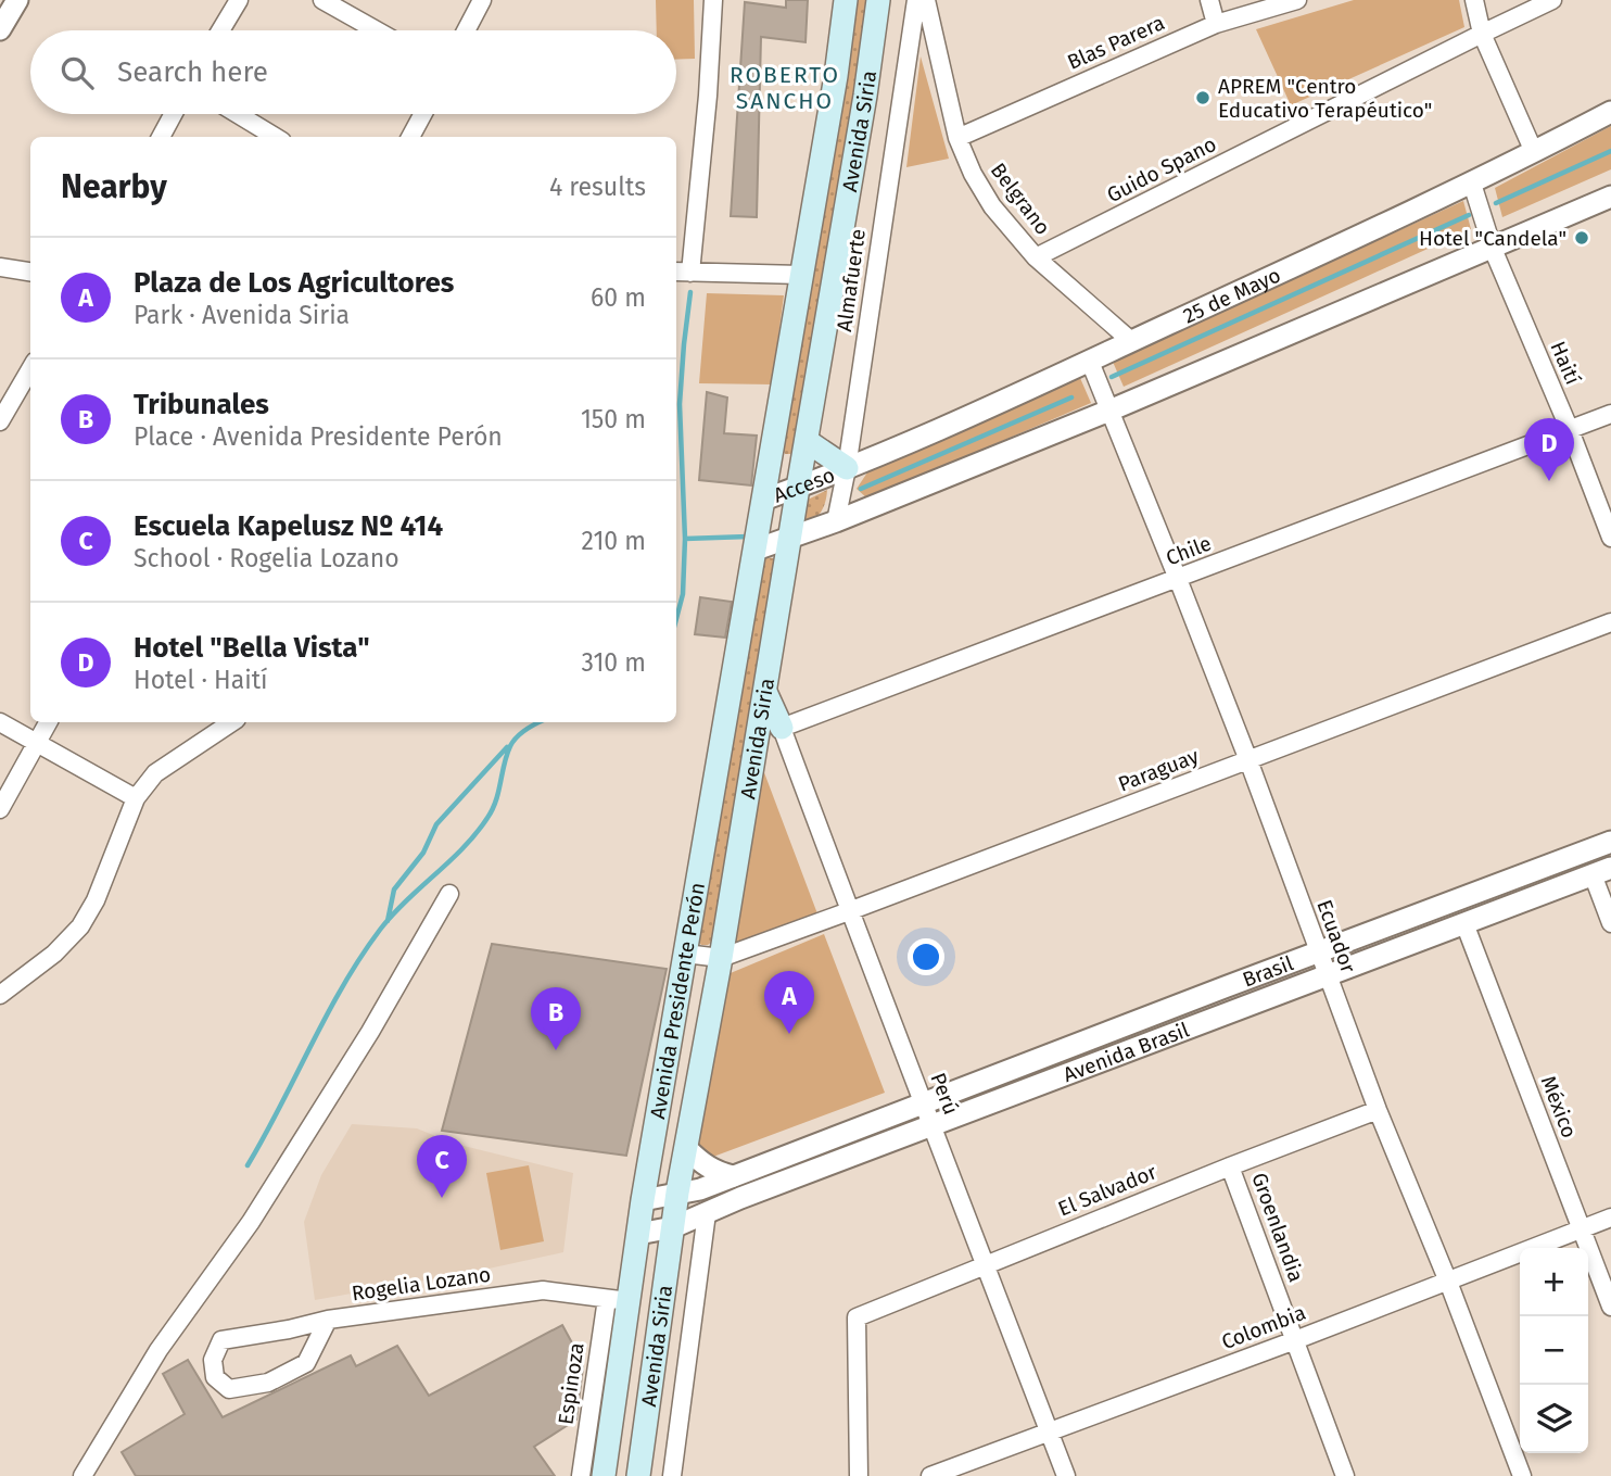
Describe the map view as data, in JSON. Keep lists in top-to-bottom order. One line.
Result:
{"streets":{"main road":["Avenida Siria","Avenida Presidente Perón"],"street":["Blas Parera","Guido Spano","Belgrano","Almafuerte","25 de Mayo","Haití","Acceso","Chile","Paraguay","Ecuador","Brasil","Avenida Brasil","Perú","México","El Salvador","Groenlandia","Rogelia Lozano","Colombia","Espinoza"]},"crossings":[["Blas Parera","Belgrano"],["Avenida Siria","Acceso"],["Avenida Siria","Paraguay"],["Avenida Siria","Avenida Presidente Perón"],["Avenida Siria","Avenida Brasil"],["Guido Spano","Belgrano"],["Belgrano","25 de Mayo"],["Almafuerte","25 de Mayo"],["Almafuerte","Acceso"],["25 de Mayo","Haití"],["25 de Mayo","Acceso"],["25 de Mayo","Ecuador"],["Haití","Chile"],["Chile","Ecuador"],["Chile","Perú"],["Paraguay","Ecuador"],["Paraguay","Perú"],["Ecuador","Brasil"],["Ecuador","Avenida Brasil"],["Ecuador","El Salvador"],["Ecuador","Colombia"],["Brasil","Perú"],["Avenida Presidente Perón","Avenida Brasil"],["Avenida Presidente Perón","Rogelia Lozano"],["Avenida Presidente Perón","Espinoza"],["Avenida Brasil","Perú"],["Avenida Brasil","México"],["Perú","El Salvador"],["Perú","Colombia"],["México","Colombia"],["El Salvador","Groenlandia"],["Groenlandia","Colombia"],["Rogelia Lozano","Espinoza"]],"districts":["ROBERTO SANCHO"],"places":["APREM \"Centro Educativo Terapéutico\"","Hotel \"Candela\""],"page":{"search":"Search here","heading":["Nearby","4 results"],"list":[{"mark":"A","name":"Plaza de Los Agricultores","note":"Park · Avenida Siria","value":"60 m"},{"mark":"B","name":"Tribunales","note":"Place · Avenida Presidente Perón","value":"150 m"},{"mark":"C","name":"Escuela Kapelusz Nº 414","note":"School · Rogelia Lozano","value":"210 m"},{"mark":"D","name":"Hotel \"Bella Vista\"","note":"Hotel · Haití","value":"310 m"}],"pins":["D","A","B","C"],"map_buttons":["+","−"]}}
